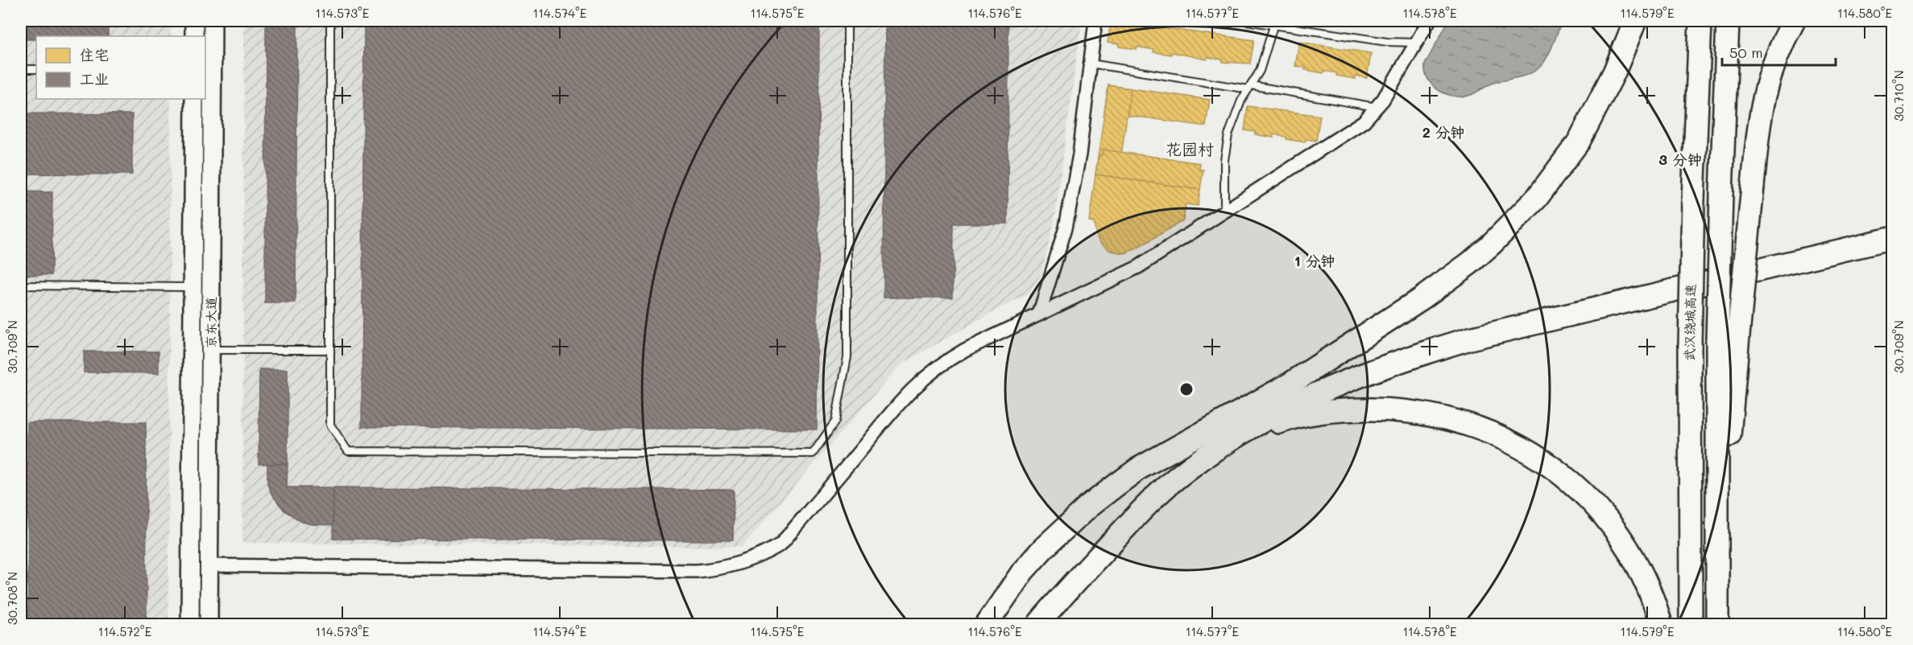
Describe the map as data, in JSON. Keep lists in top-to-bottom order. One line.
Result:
{"streets":{"highway":["武汉绕城高速"],"main road":["京东大道"]},"districts":["花园村"],"legend":["住宅","工业"],"scale_bar":"50 m","coordinates":["114.573°E","114.574°E","114.575°E","114.576°E","114.577°E","114.578°E","114.579°E","114.580°E","30.710°N","30.709°N","30.708°N","114.572°E"],"rings":["2 分钟","3 分钟","1 分钟"]}
